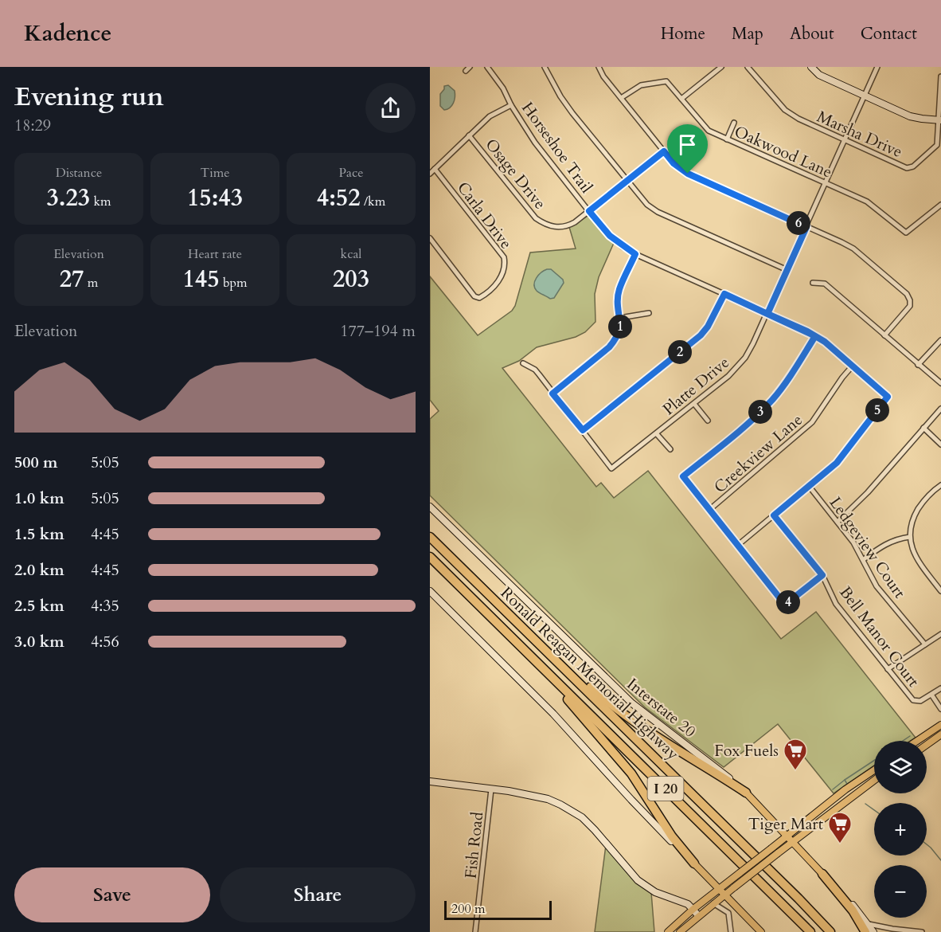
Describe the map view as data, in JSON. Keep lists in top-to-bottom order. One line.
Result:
{"streets":{"highway":["Ronald Reagan Memorial Highway","I 20"],"main road":["Interstate 20"],"street":["Marsha Drive","Horseshoe Trail","Oakwood Lane","Osage Drive","Carla Drive","Platte Drive","Creekview Lane","Ledgeview Court","Bell Manor Court","Fish Road"]},"crossings":[["Marsha Drive","Platte Drive"],["Horseshoe Trail","Osage Drive"],["Horseshoe Trail","Platte Drive"],["Horseshoe Trail","Creekview Lane"],["Horseshoe Trail","Ledgeview Court"],["Oakwood Lane","Platte Drive"]],"places":{"supermarket":["Fox Fuels","Tiger Mart"]},"scale_bar":"200 m","page":{"header":"Kadence","nav":["Home","Map","About","Contact"],"heading":["Evening run","18:29"],"stats":[["Distance","3.23 km"],["Time","15:43"],["Pace","4:52 /km"],["Elevation","27 m"],["Heart rate","145 bpm"],["kcal","203"]],"pins":["6","1","2","5","3","4"],"chart":["Elevation","177–194 m"],"list":[{"name":"500 m","note":"5:05"},{"name":"1.0 km","note":"5:05"},{"name":"1.5 km","note":"4:45"},{"name":"2.0 km","note":"4:45"},{"name":"2.5 km","note":"4:35"},{"name":"3.0 km","note":"4:56"}],"map_buttons":["+","−"],"buttons":["Save","Share"],"scale":"200 m"}}
